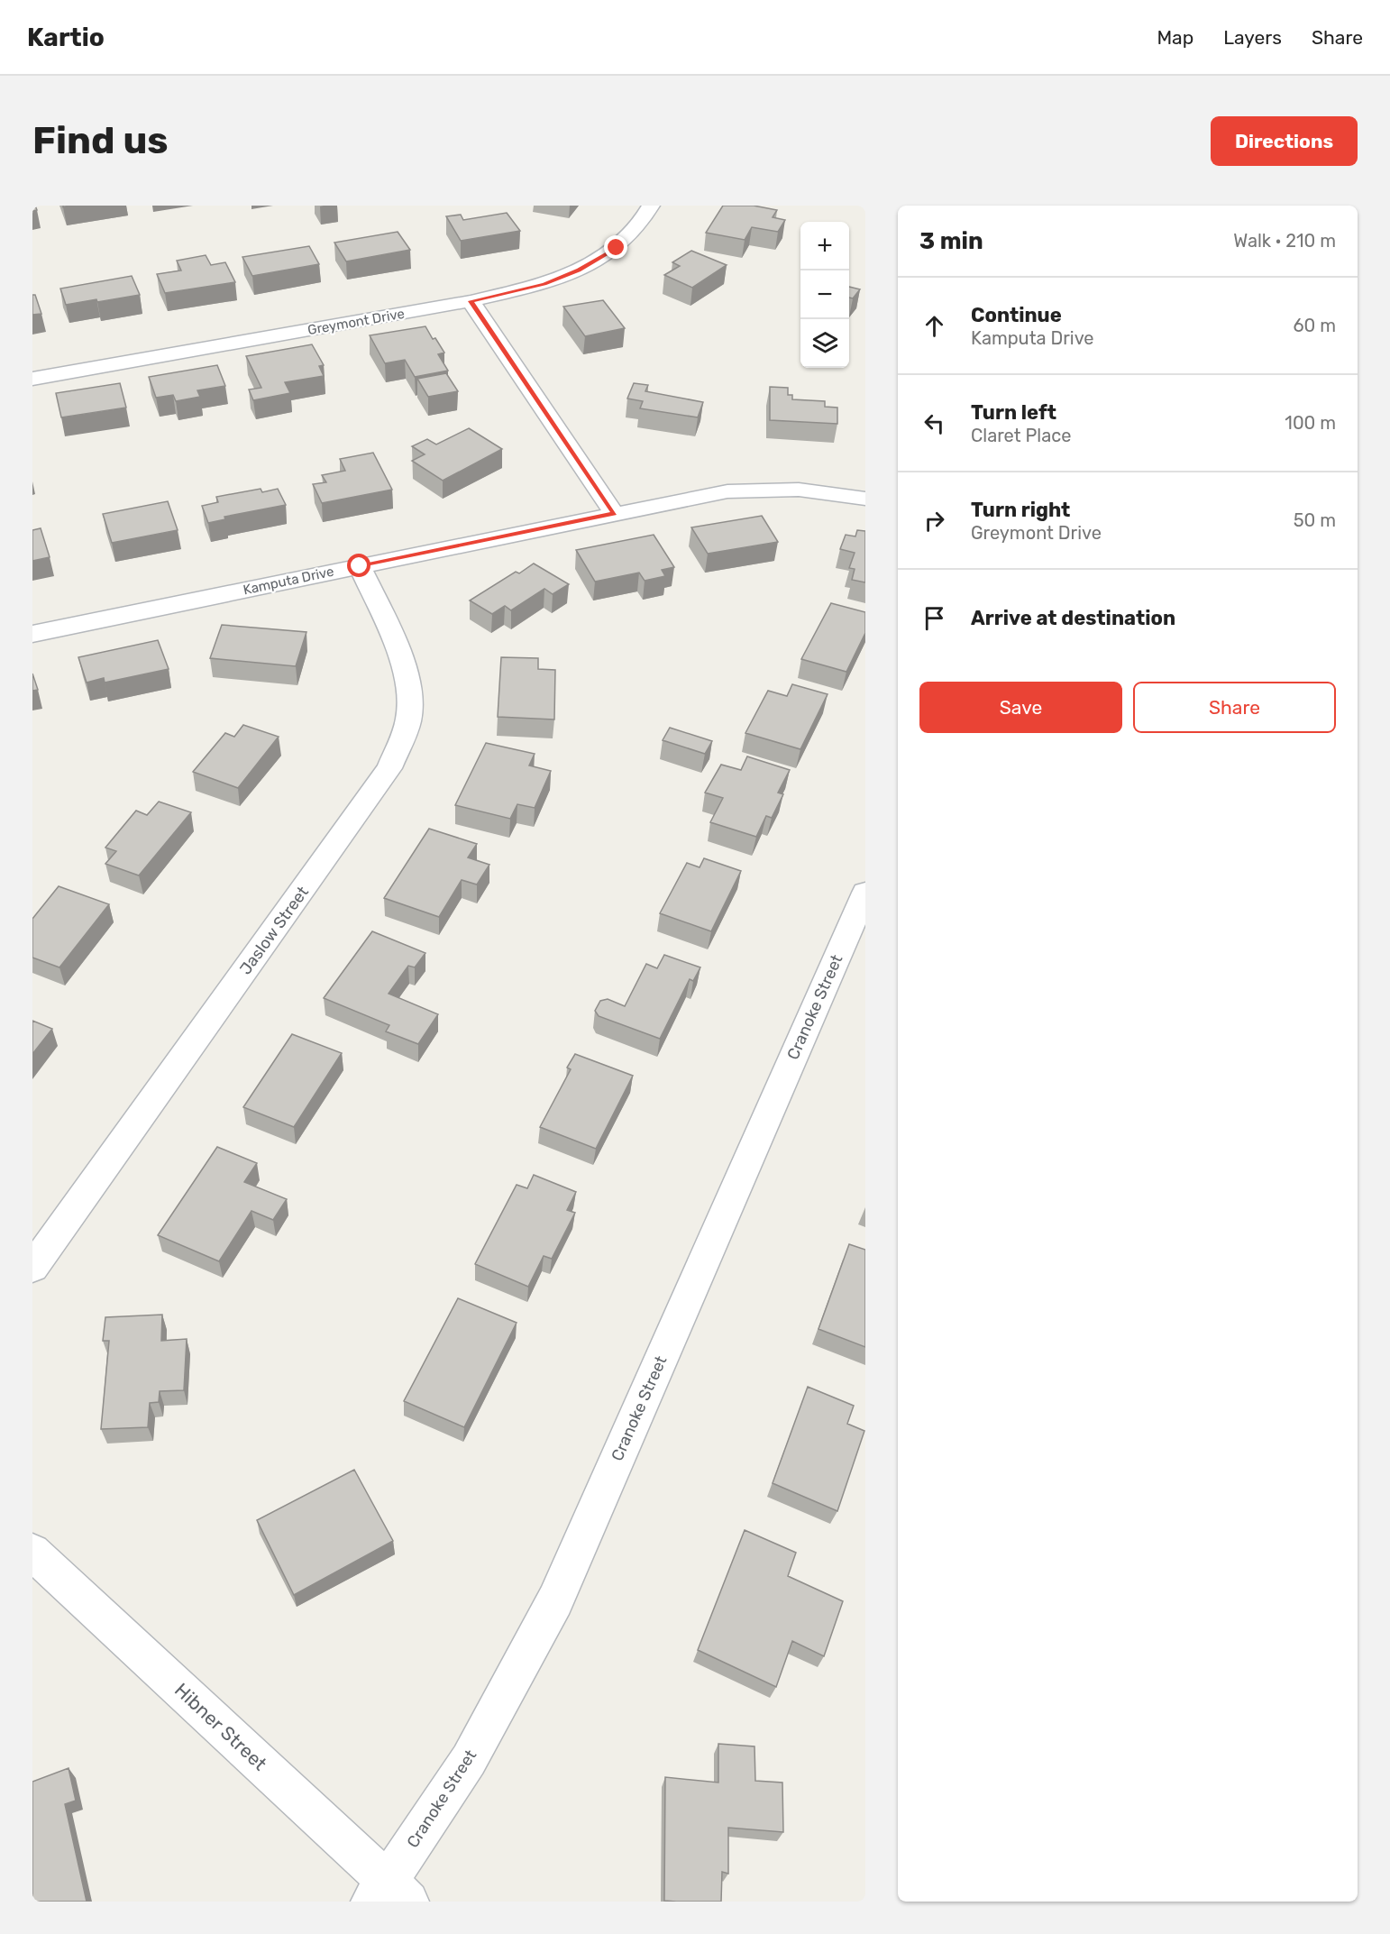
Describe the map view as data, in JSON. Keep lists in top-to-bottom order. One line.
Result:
{"streets":{"street":["Greymont Drive","Kamputa Drive","Jaslow Street","Cranoke Street","Hibner Street"]},"crossings":[["Kamputa Drive","Jaslow Street"],["Cranoke Street","Hibner Street"]],"page":{"header":"Kartio","nav":["Map","Layers","Share"],"buttons":["Directions",["Save","Share"]],"title":"Find us","heading":["3 min","Walk · 210 m"],"map_buttons":["+","−"],"list":[["Continue","Kamputa Drive","60 m"],["Turn left","Claret Place","100 m"],["Turn right","Greymont Drive","50 m"],"Arrive at destination"]}}
